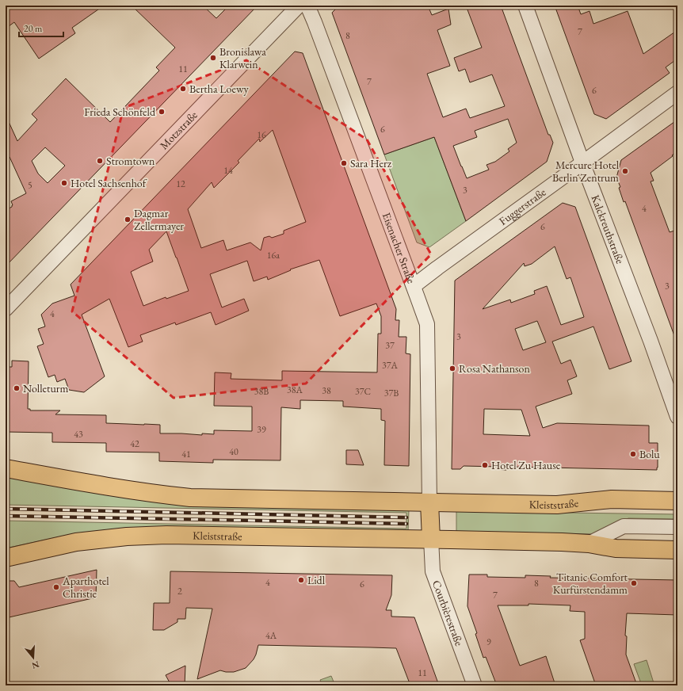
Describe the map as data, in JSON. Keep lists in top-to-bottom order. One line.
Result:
{"streets":{"main road":["Kleiststraße"],"street":["Motzstraße","Fuggerstraße","Kalckreuthstraße","Eisenacher Straße","Courbièrestraße"]},"crossings":[["Fuggerstraße","Kalckreuthstraße"],["Fuggerstraße","Eisenacher Straße"],["Eisenacher Straße","Kleiststraße"],["Kleiststraße","Courbièrestraße"]],"places":["Bronislawa Klarwein","Bertha Loewy","Frieda Schönfeld","Stromtown","Sara Herz","Mercure Hotel Berlin Zentrum","Hotel Sachsenhof","Dagmar Zellermayer","Rosa Nathanson","Nolleturm","Bolu","Hotel Zu Hause","Lidl","Titanic Comfort Kurfürstendamm","Aparthotel Christie"],"house_numbers":["7","8","11","7","6","6","16","14","12","5","3","4","6","16a","3","4","3","37","37A","38A","38","38B","37C","37B","39","43","42","40","41","4","8","6","2","7","4A","9","11"],"scale_bar":"20 m","north":"bottom"}
